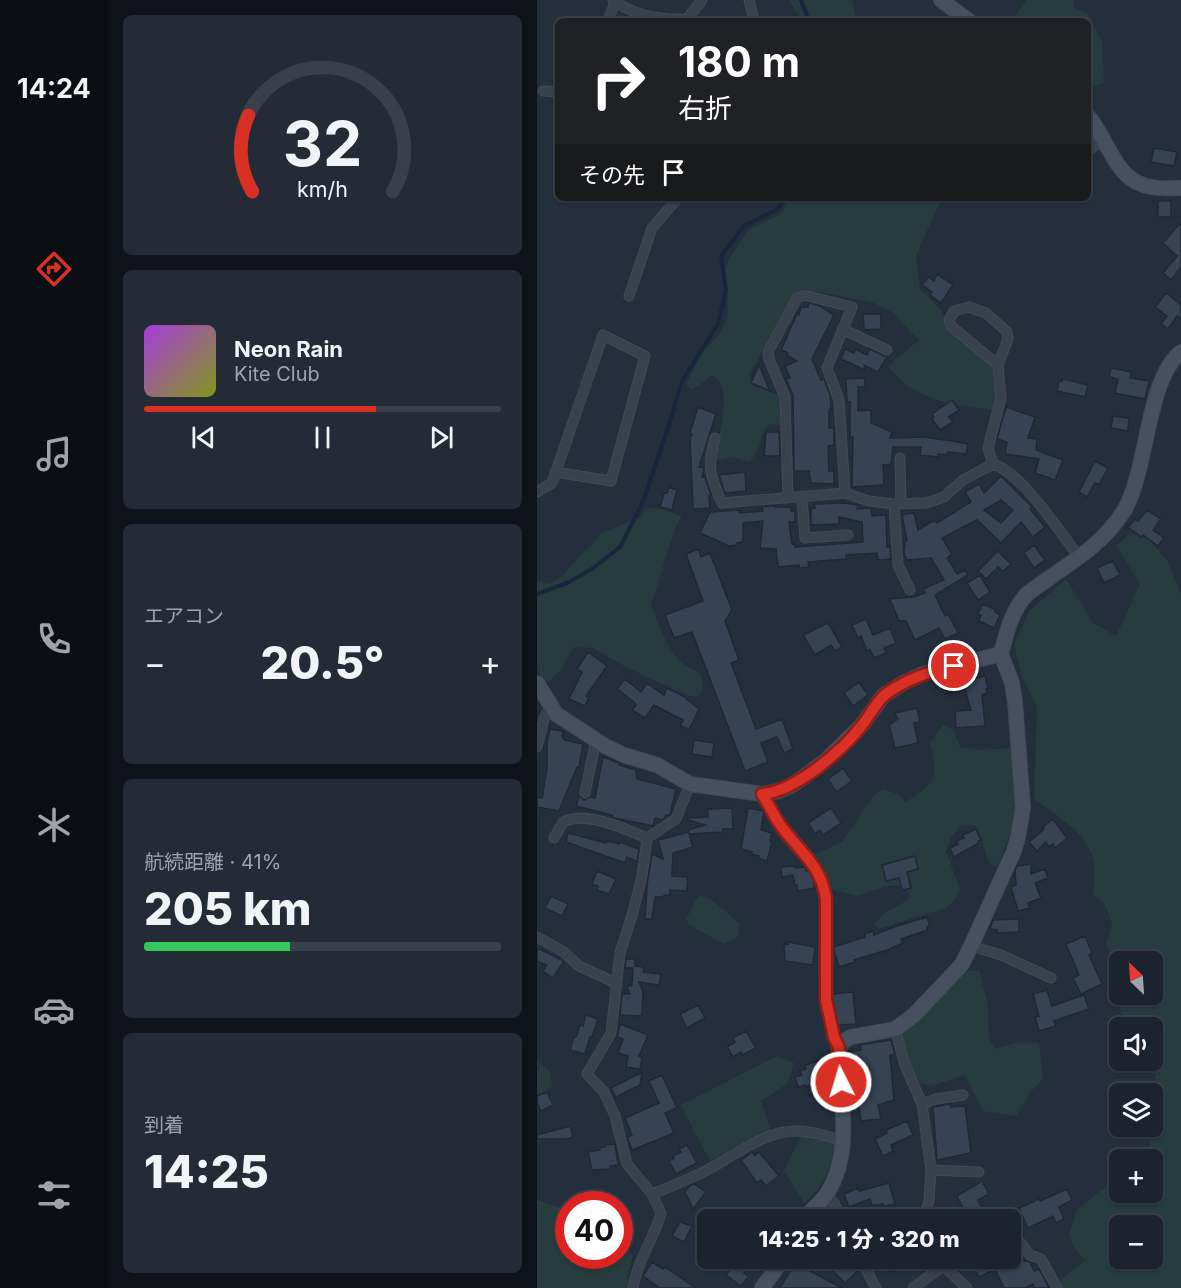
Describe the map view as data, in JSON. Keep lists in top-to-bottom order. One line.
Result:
{"north":"top left","page":{"tabs":"14:24","turn":["180 m","右折"],"then":"その先","song":["Neon Rain","Kite Club"],"tile":["エアコン",["航続距離 · 41%","205 km"],["到着","14:25"]],"heat":["−","20.5°","+"],"map_buttons":["+","−"],"limit":"40","trip":"14:25 · 1 分 · 320 m","gauge":["32","km/h"]}}
